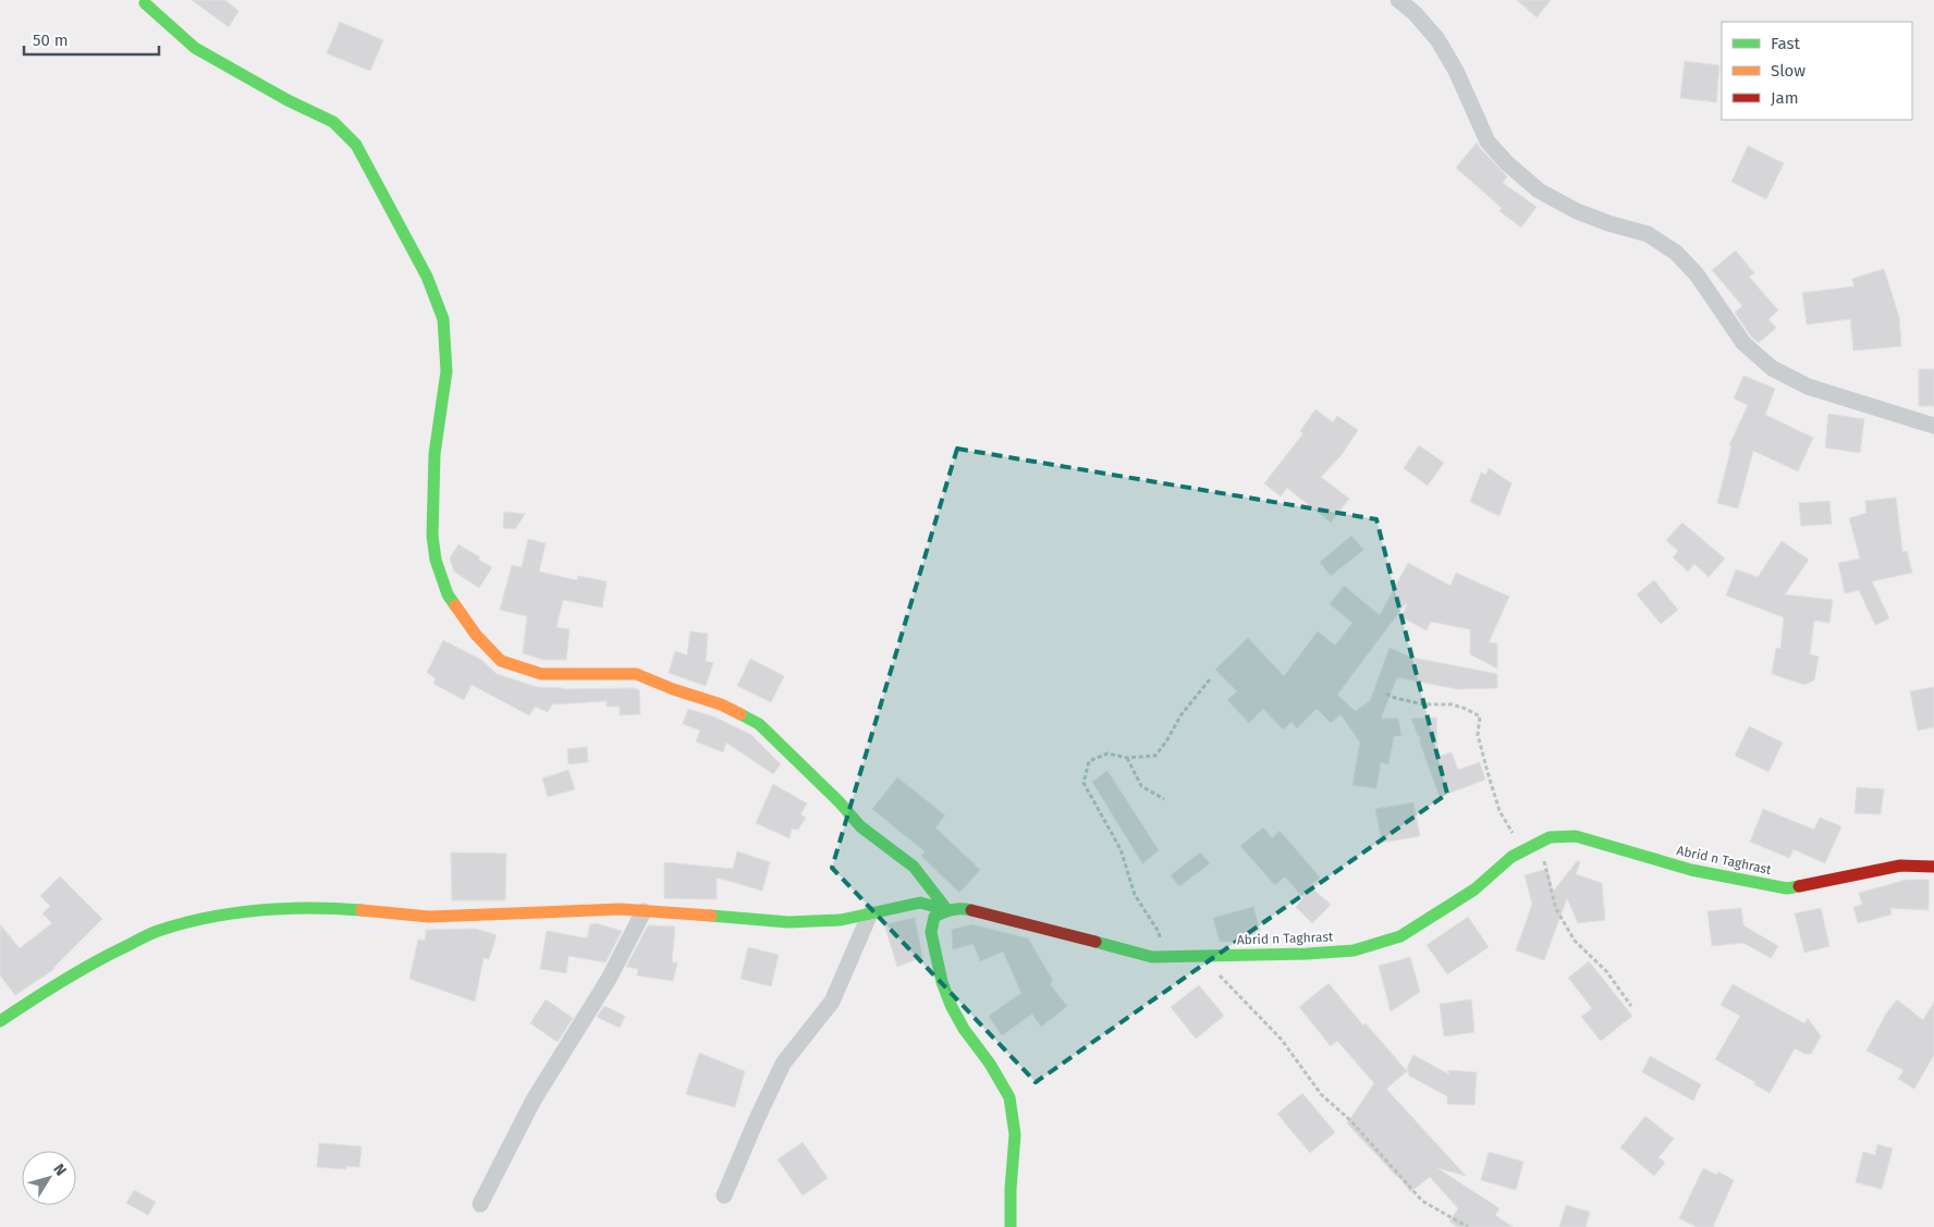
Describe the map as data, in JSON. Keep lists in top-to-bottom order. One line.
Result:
{"streets":{"street":["Abrid n Taghrast"]},"legend":["Fast","Slow","Jam"],"scale_bar":"50 m","north":"top right"}
